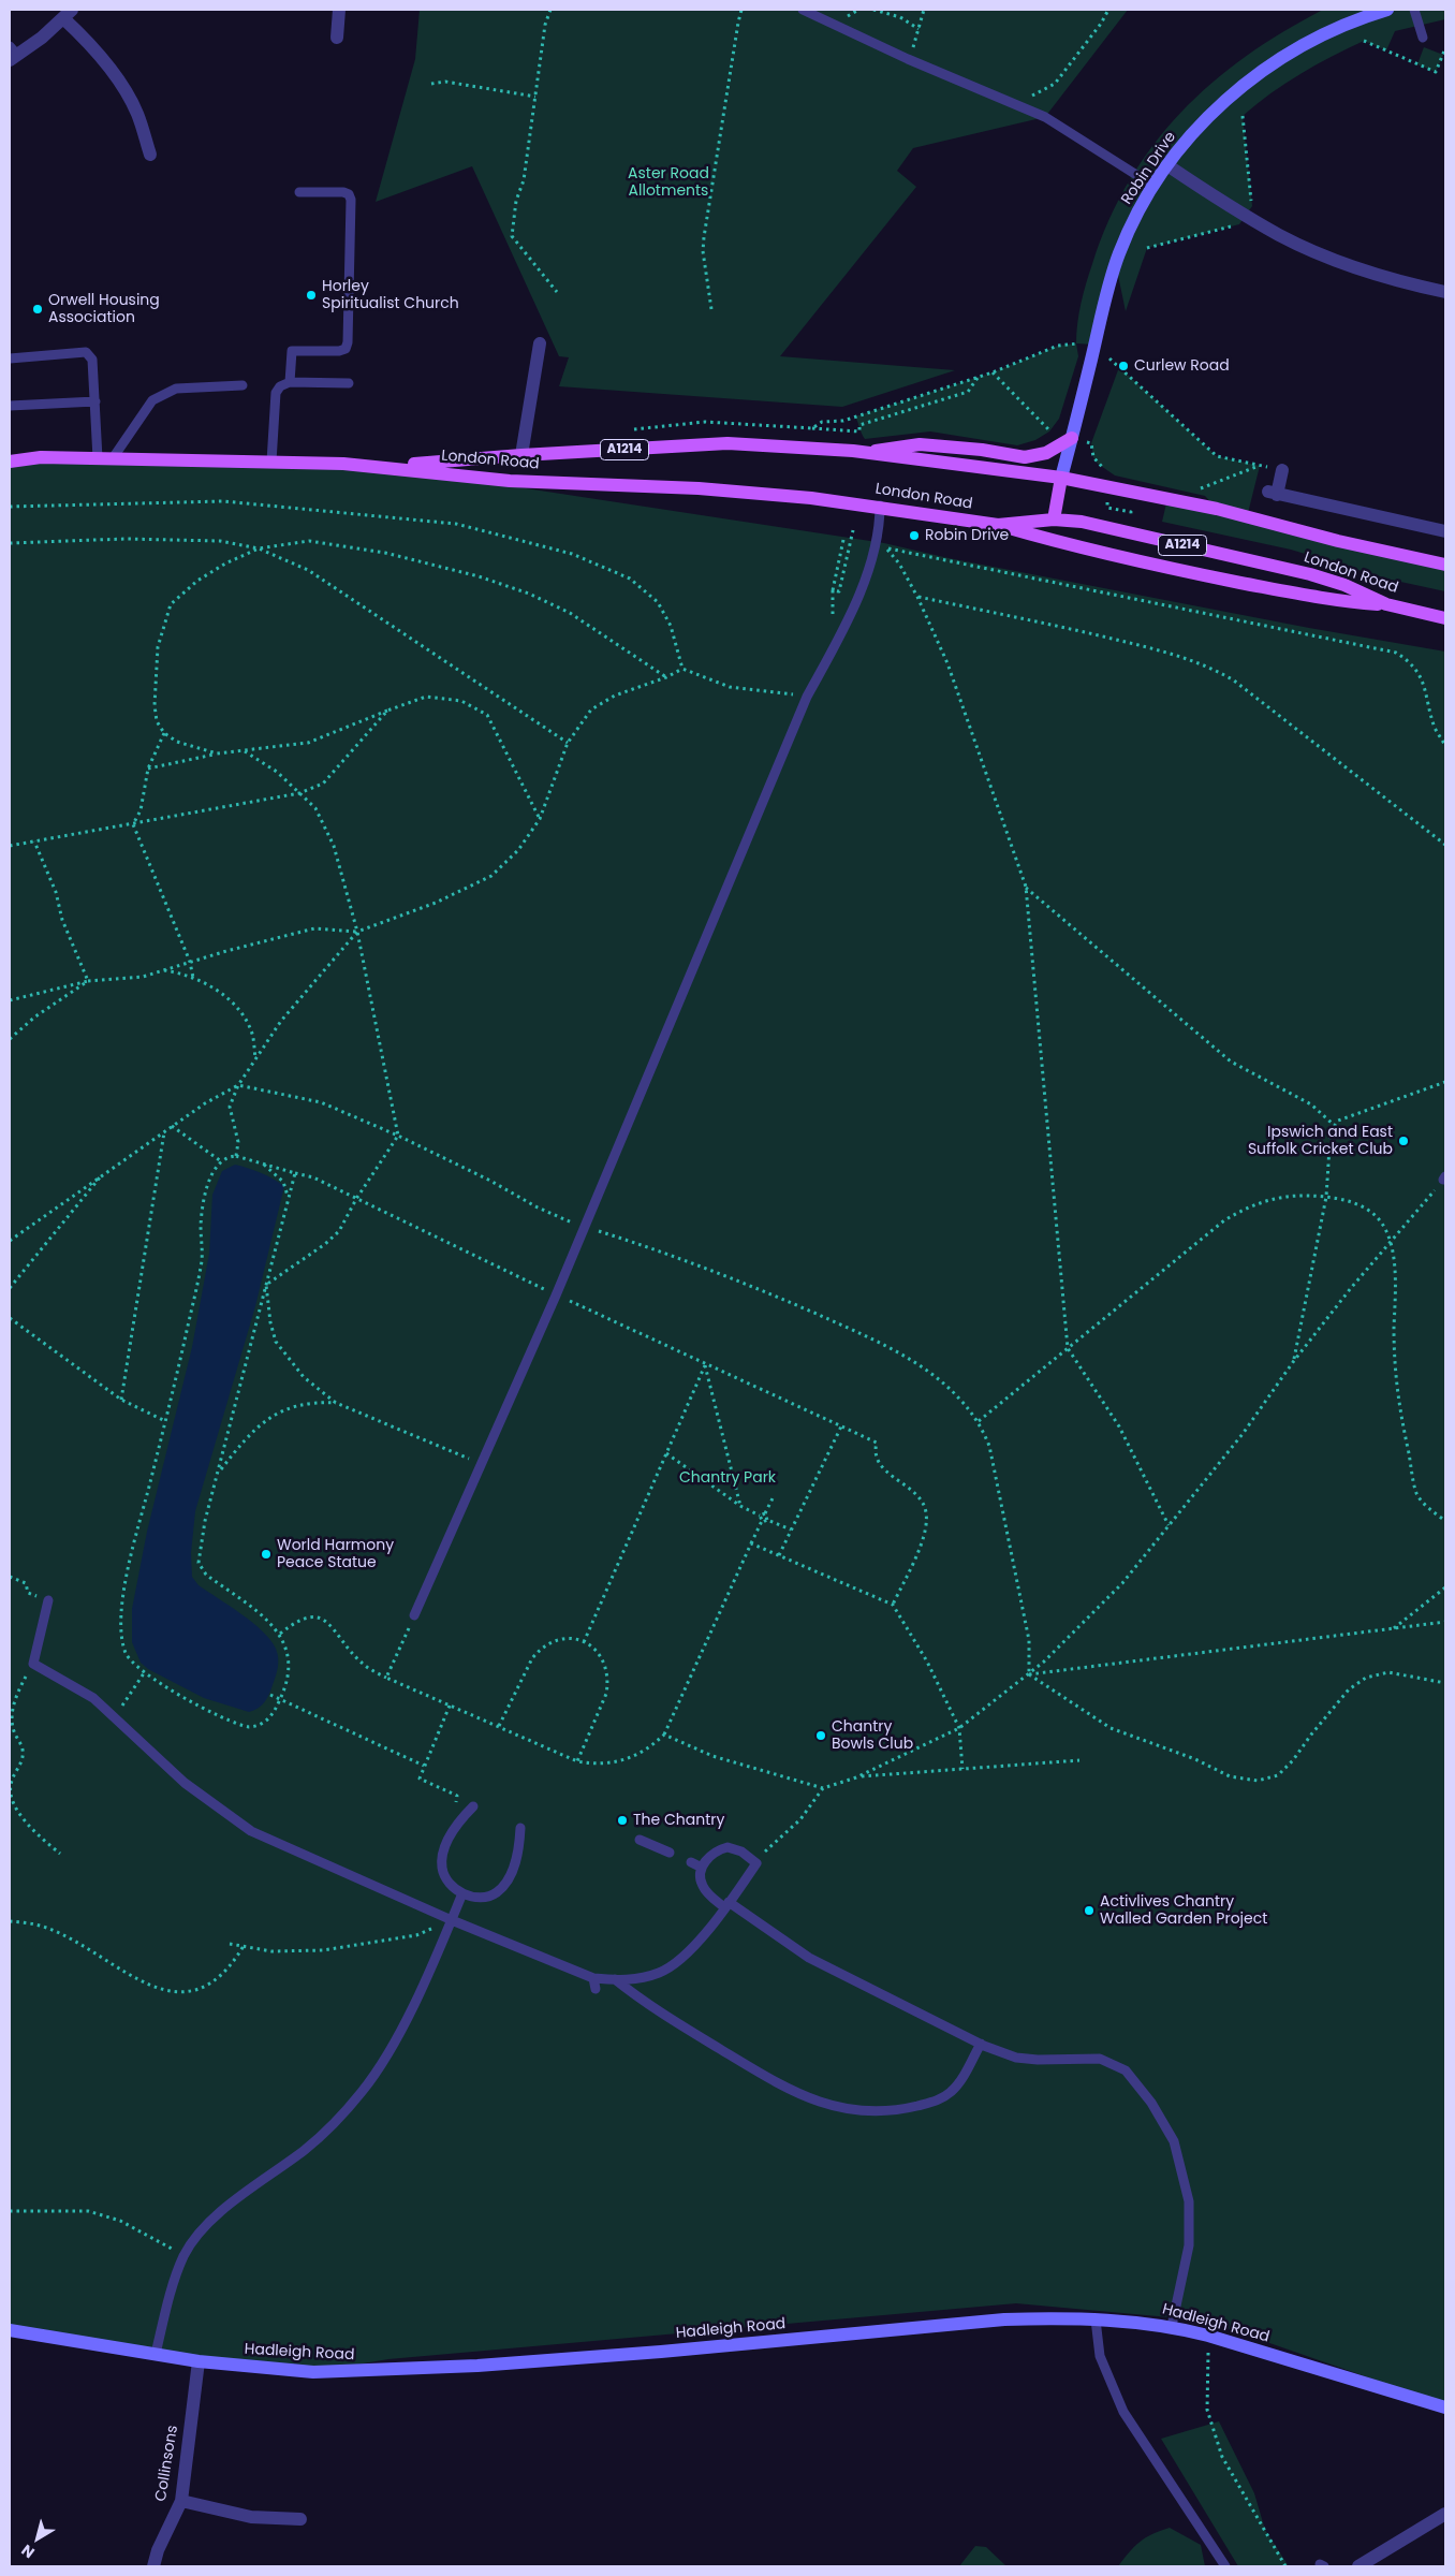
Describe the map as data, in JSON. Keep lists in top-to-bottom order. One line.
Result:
{"streets":{"main road":["A1214","London Road"],"street":["Robin Drive","Hadleigh Road","Collinsons"]},"crossings":[["Robin Drive","London Road"],["Hadleigh Road","Collinsons"]],"parks":["Aster Road Allotments","Chantry Park"],"places":["Horley Spiritualist Church","Orwell Housing Association","Curlew Road","Robin Drive","Ipswich and East Suffolk Cricket Club","World Harmony Peace Statue","Chantry Bowls Club","The Chantry","Activlives Chantry Walled Garden Project"],"north":"bottom left"}
